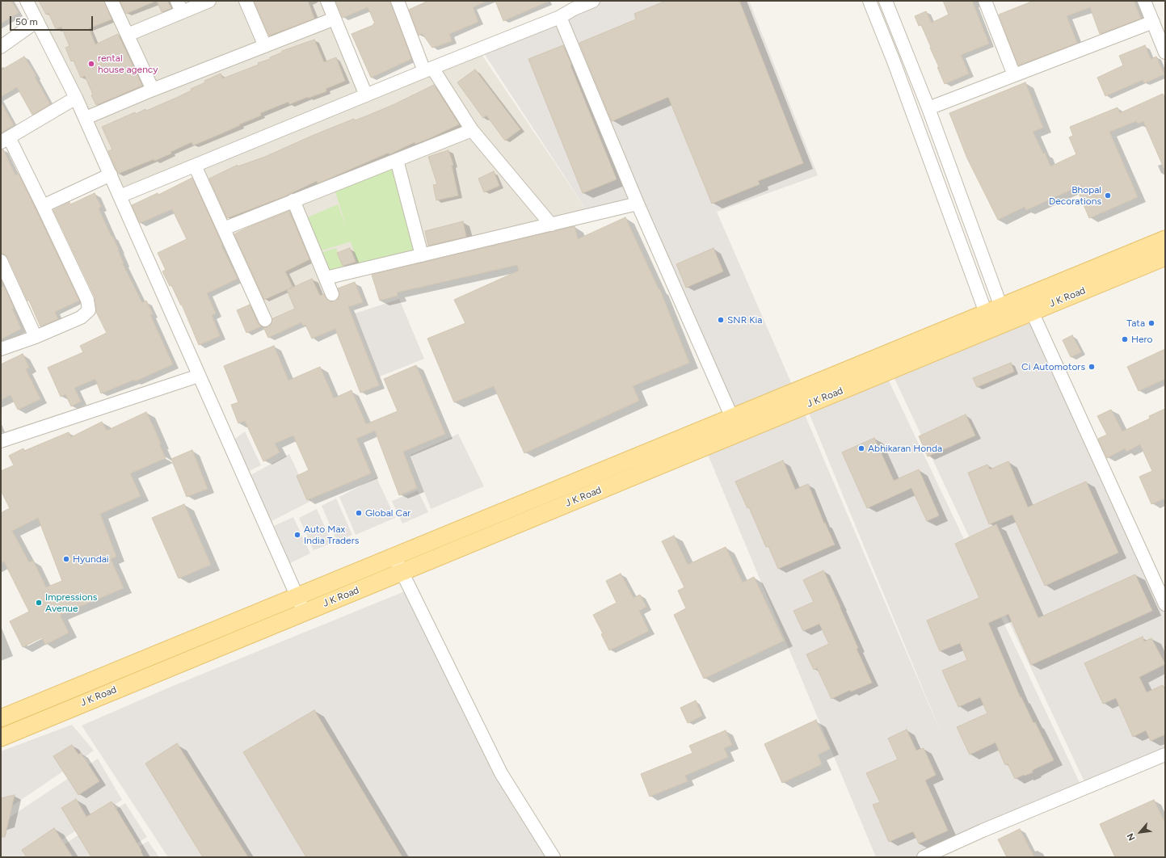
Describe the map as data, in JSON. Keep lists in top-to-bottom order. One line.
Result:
{"streets":{"main road":["J K Road"]},"places":["rental house agency","Bhopal Decorations","SNR Kia","Tata","Hero","Ci Automotors","Abhikaran Honda","Global Car","Auto Max India Traders","Hyundai","Impressions Avenue"],"scale_bar":"50 m","north":"bottom left"}
